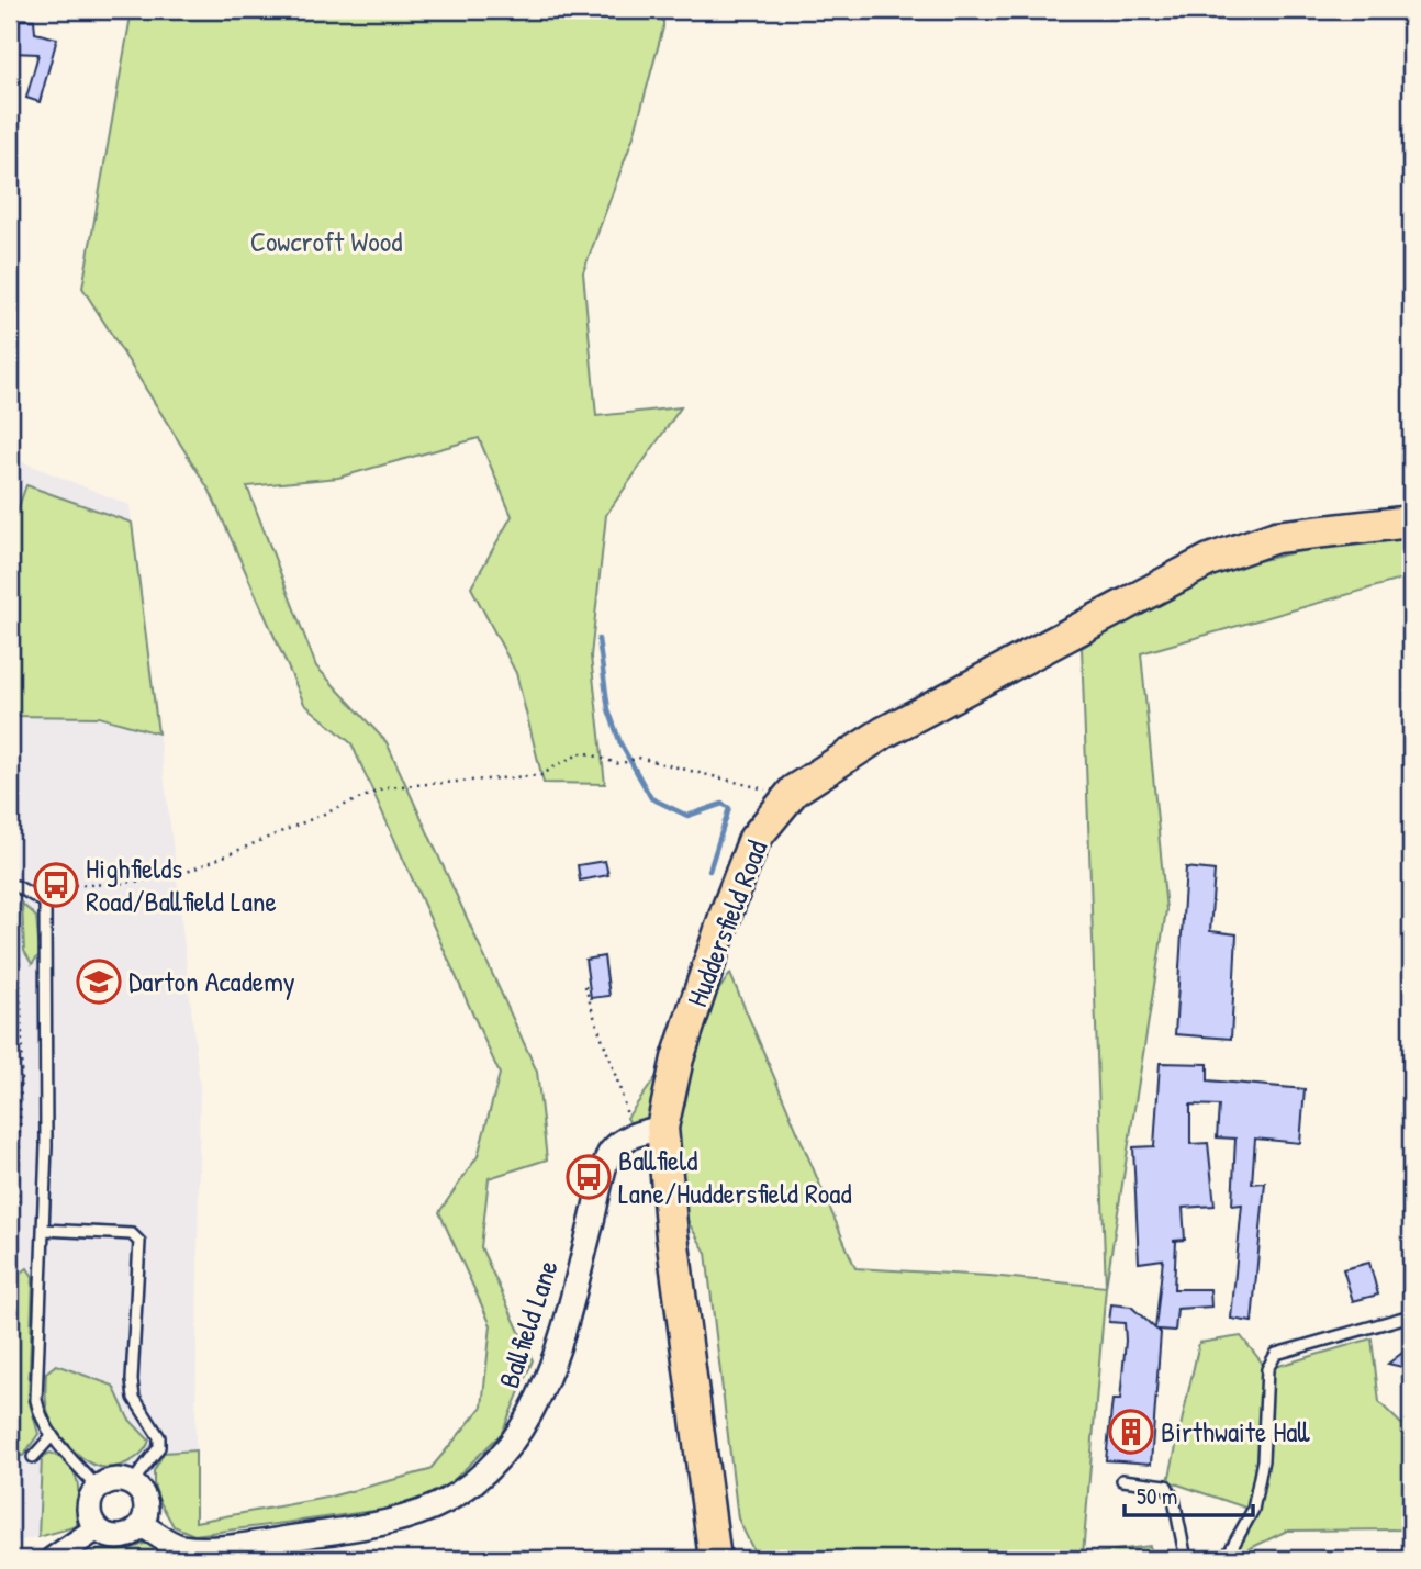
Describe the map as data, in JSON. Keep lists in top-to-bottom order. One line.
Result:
{"streets":{"highway":["Huddersfield Road"],"street":["Ballfield Lane"]},"parks":["Cowcroft Wood"],"places":{"bus stop":["Highfields Road/Ballfield Lane","Ballfield Lane/Huddersfield Road"],"school or university":["Darton Academy"],"building":["Birthwaite Hall"]},"scale_bar":"50 m"}
